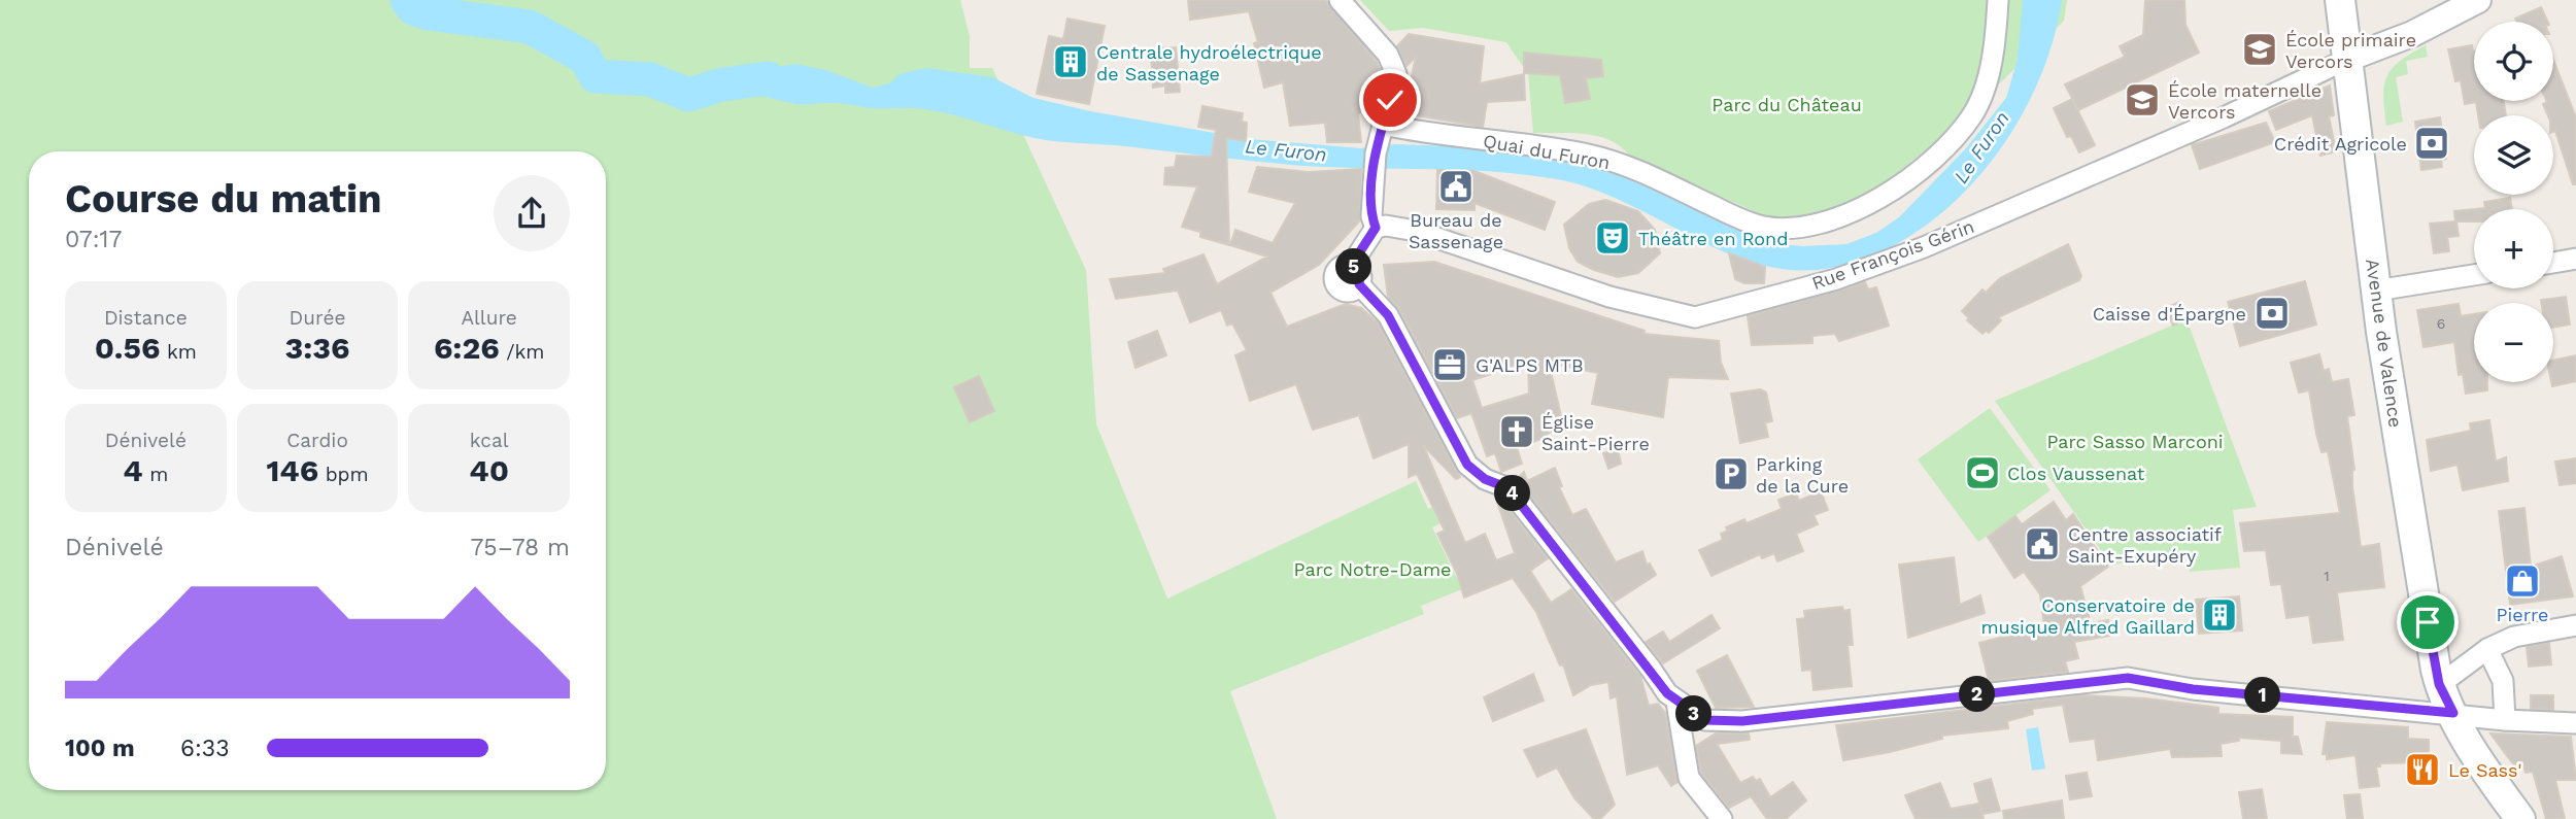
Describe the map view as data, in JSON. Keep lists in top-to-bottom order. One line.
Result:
{"streets":{"main road":["Avenue de Valence"],"street":["Quai du Furon","Rue François Gérin"]},"crossings":[["Rue François Gérin","Avenue de Valence"]],"water":["Le Furon"],"parks":["Parc du Château","Parc Sasso Marconi","Parc Notre-Dame"],"places":{"school or university":["École primaire Vercors","École maternelle Vercors"],"building":["Centrale hydroélectrique de Sassenage","Conservatoire de musique Alfred Gaillard"],"bank":["Crédit Agricole","Caisse d'Épargne"],"public building":["Bureau de Sassenage","Centre associatif Saint-Exupéry"],"theatre":["Théâtre en Rond"],"office":["G'ALPS MTB"],"church":["Église Saint-Pierre"],"sports":["Clos Vaussenat"],"parking":["Parking de la Cure"],"shop":["Pierre"],"restaurant":["Le Sass'"]},"house_numbers":["6","1"],"page":{"map_buttons":["+","−"],"heading":["Course du matin","07:17"],"pins":["5","4","2","1","3"],"stats":[["Distance","0.56 km"],["Durée","3:36"],["Allure","6:26 /km"],["Dénivelé","4 m"],["Cardio","146 bpm"],["kcal","40"]],"chart":["Dénivelé","75–78 m"],"list":[{"name":"100 m","note":"6:33"}]}}
